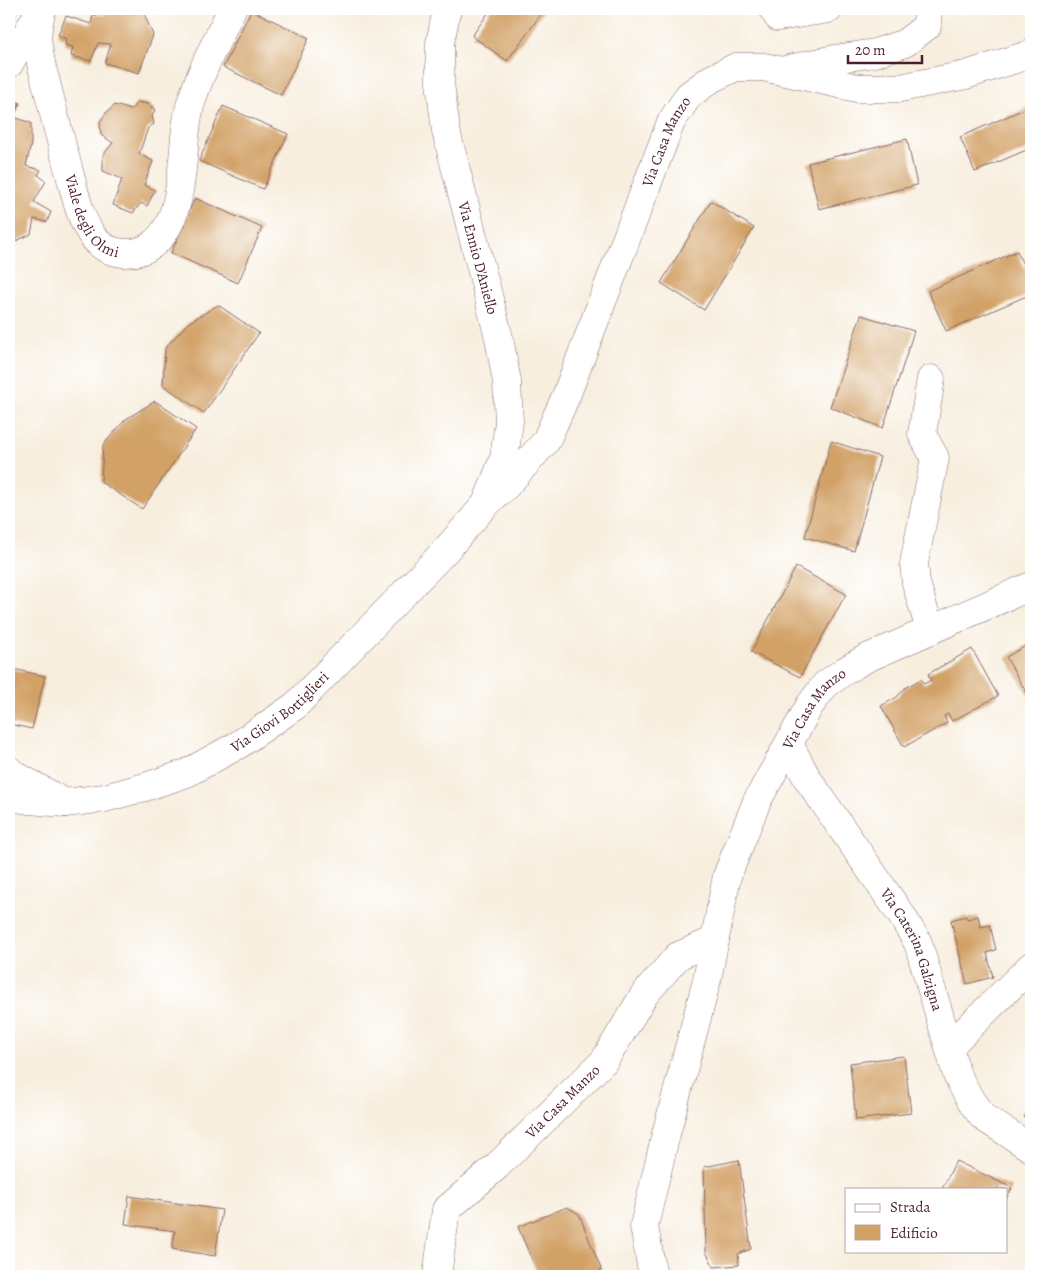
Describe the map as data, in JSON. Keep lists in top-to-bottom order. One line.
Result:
{"streets":{"street":["Via Casa Manzo","Viale degli Olmi","Via Ennio D'Aniello","Via Giovi Bottiglieri","Via Caterina Galzigna"]},"crossings":[["Via Casa Manzo","Via Ennio D'Aniello"],["Via Casa Manzo","Via Giovi Bottiglieri"],["Via Casa Manzo","Via Caterina Galzigna"],["Via Ennio D'Aniello","Via Giovi Bottiglieri"]],"legend":["Strada","Edificio"],"scale_bar":"20 m"}
